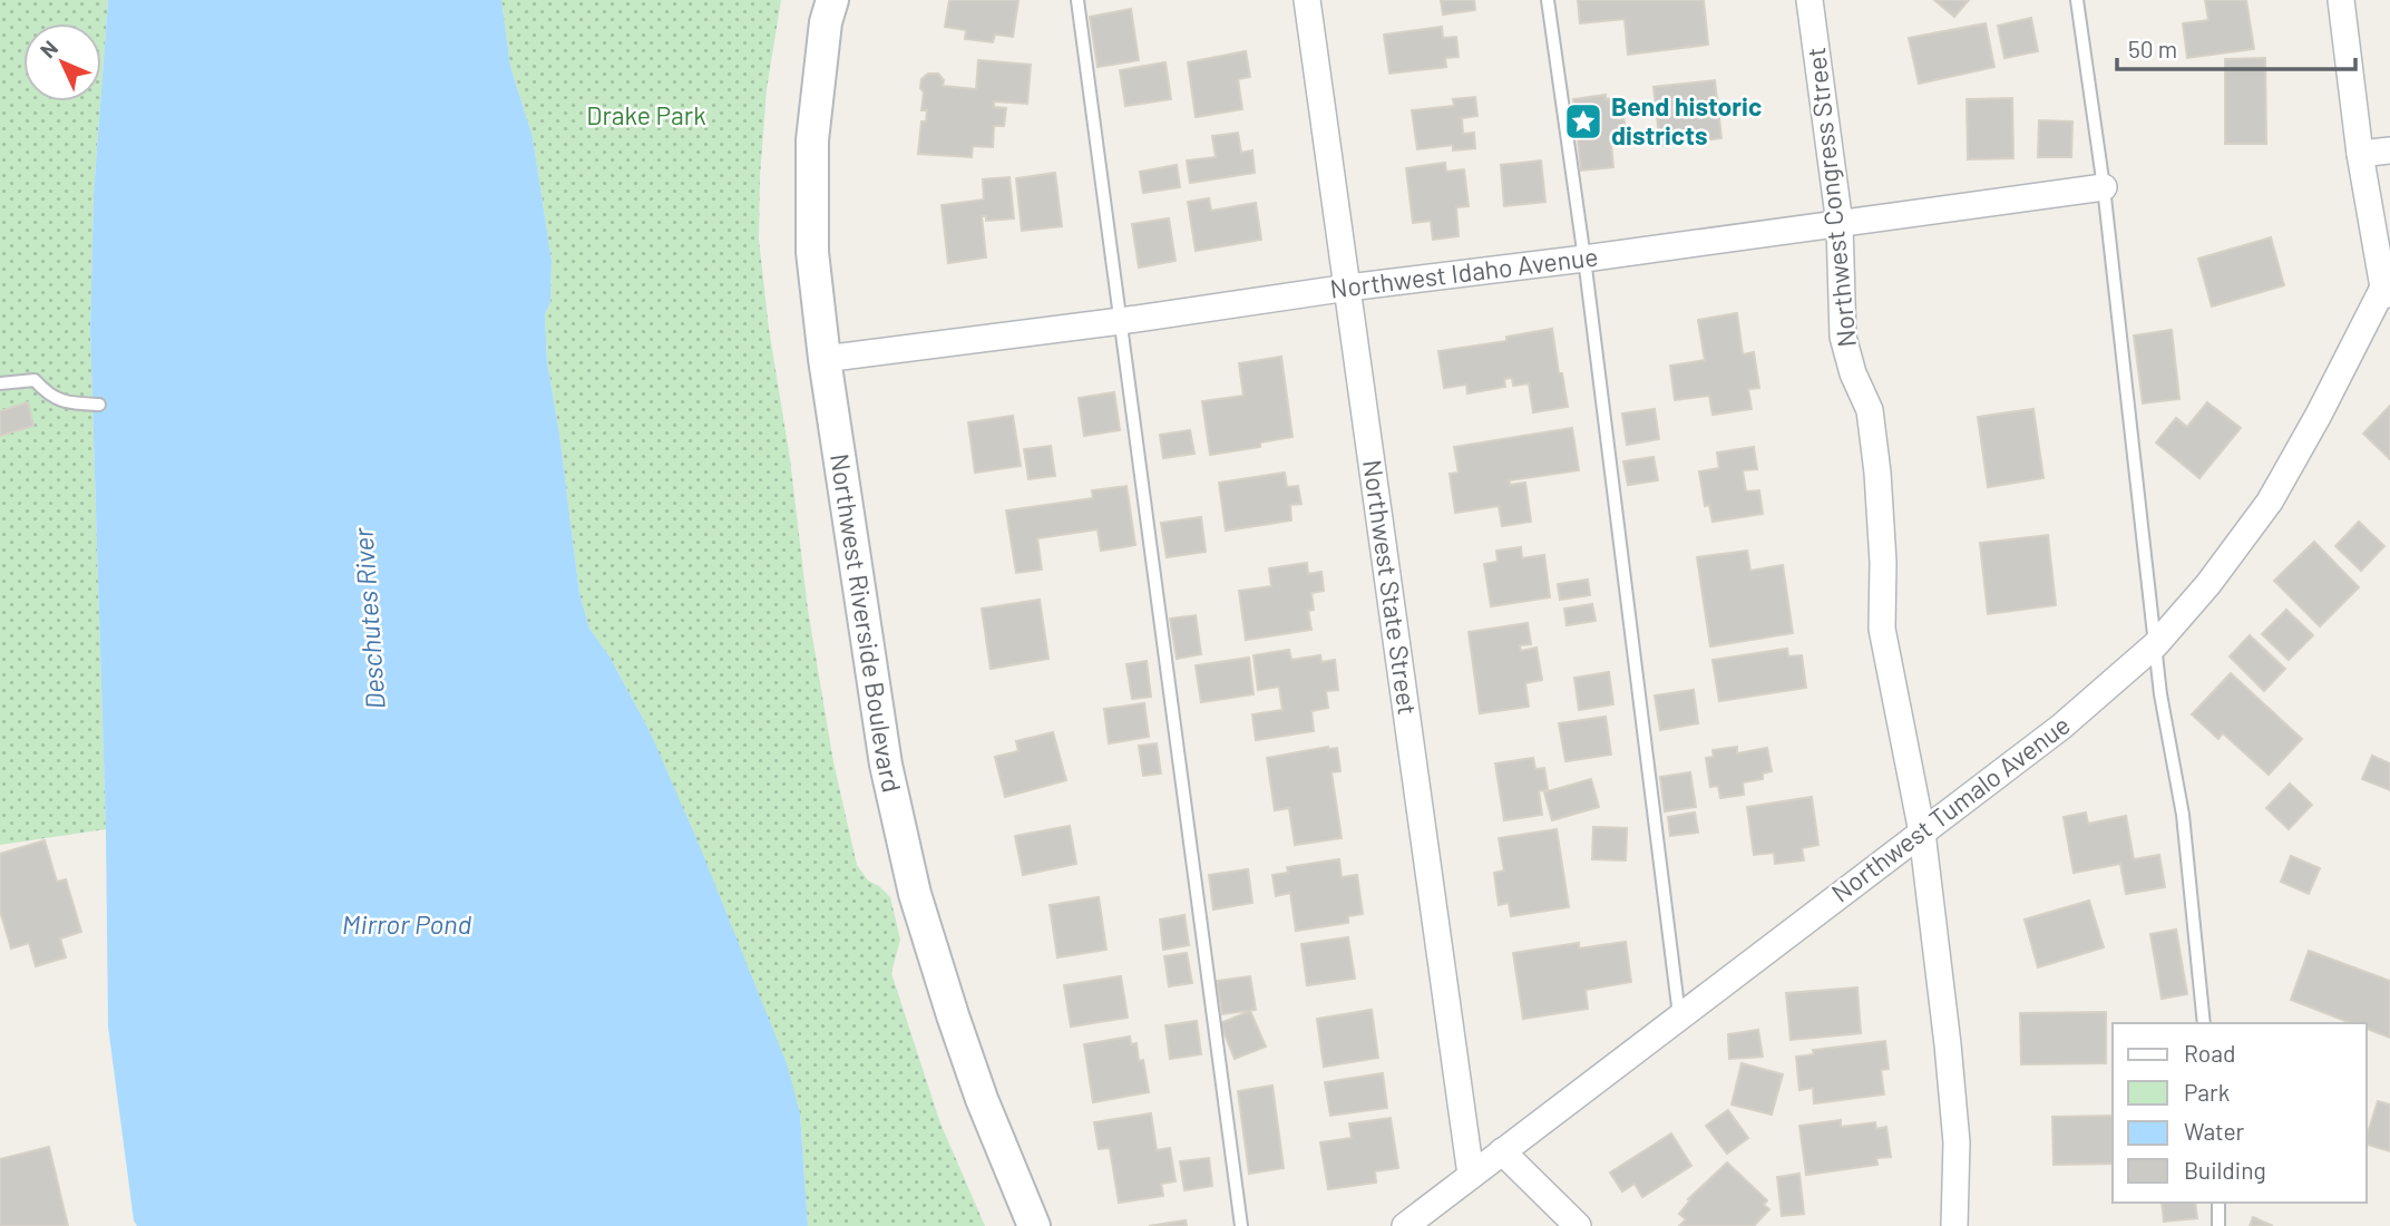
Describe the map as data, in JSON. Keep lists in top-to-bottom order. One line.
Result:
{"streets":{"street":["Northwest Congress Street","Northwest Idaho Avenue","Northwest State Street","Northwest Riverside Boulevard","Northwest Tumalo Avenue"]},"crossings":[["Northwest Congress Street","Northwest Idaho Avenue"],["Northwest Congress Street","Northwest Tumalo Avenue"],["Northwest Idaho Avenue","Northwest State Street"],["Northwest Idaho Avenue","Northwest Riverside Boulevard"],["Northwest State Street","Northwest Tumalo Avenue"]],"water":["Deschutes River","Mirror Pond"],"parks":["Drake Park"],"places":{"place":["Bend historic districts"]},"legend":["Road","Park","Water","Building"],"scale_bar":"50 m","north":"top left"}
